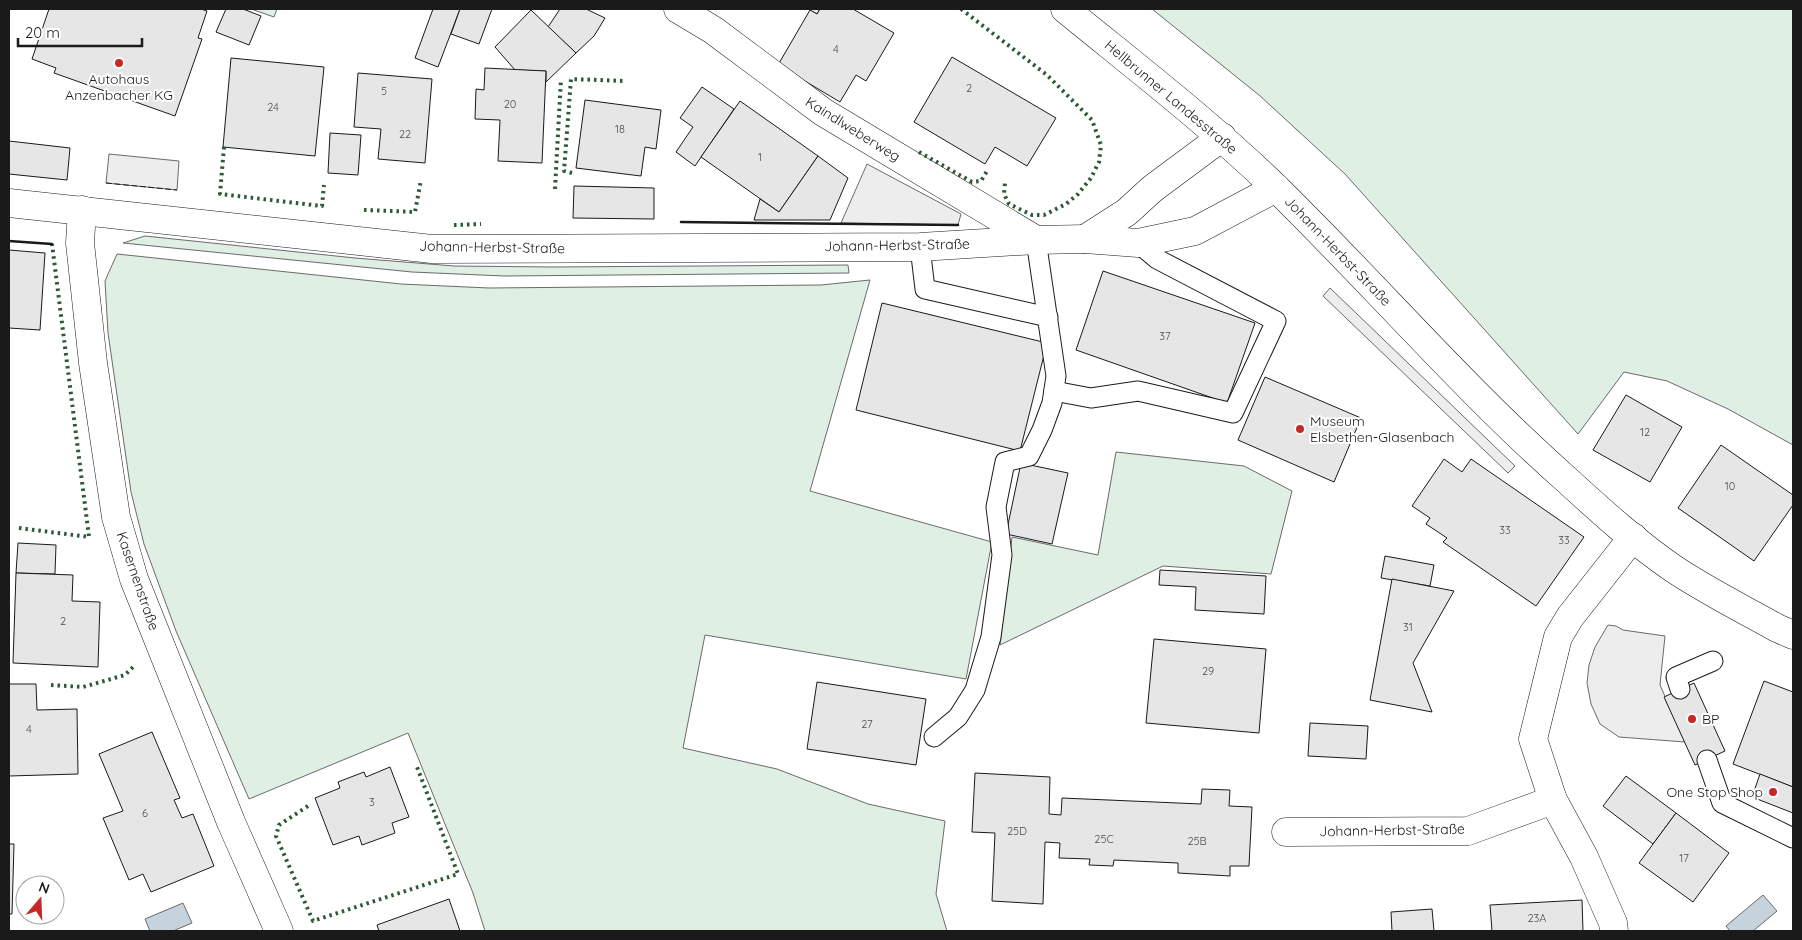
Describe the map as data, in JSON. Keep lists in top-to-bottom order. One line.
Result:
{"streets":{"street":["Hellbrunner Landesstraße","Kaindlweberweg","Johann-Herbst-Straße","Kasernenstraße"]},"crossings":[["Hellbrunner Landesstraße","Johann-Herbst-Straße"],["Kaindlweberweg","Johann-Herbst-Straße"],["Johann-Herbst-Straße","Kasernenstraße"]],"places":["Autohaus Anzenbacher KG","Museum Elsbethen-Glasenbach","BP","One Stop Shop"],"house_numbers":["4","2","5","20","24","18","22","1","37","12","10","33","33","2","31","29","27","4","3","6","25D","25C","25B","17","23A"],"scale_bar":"20 m","north":"top"}
